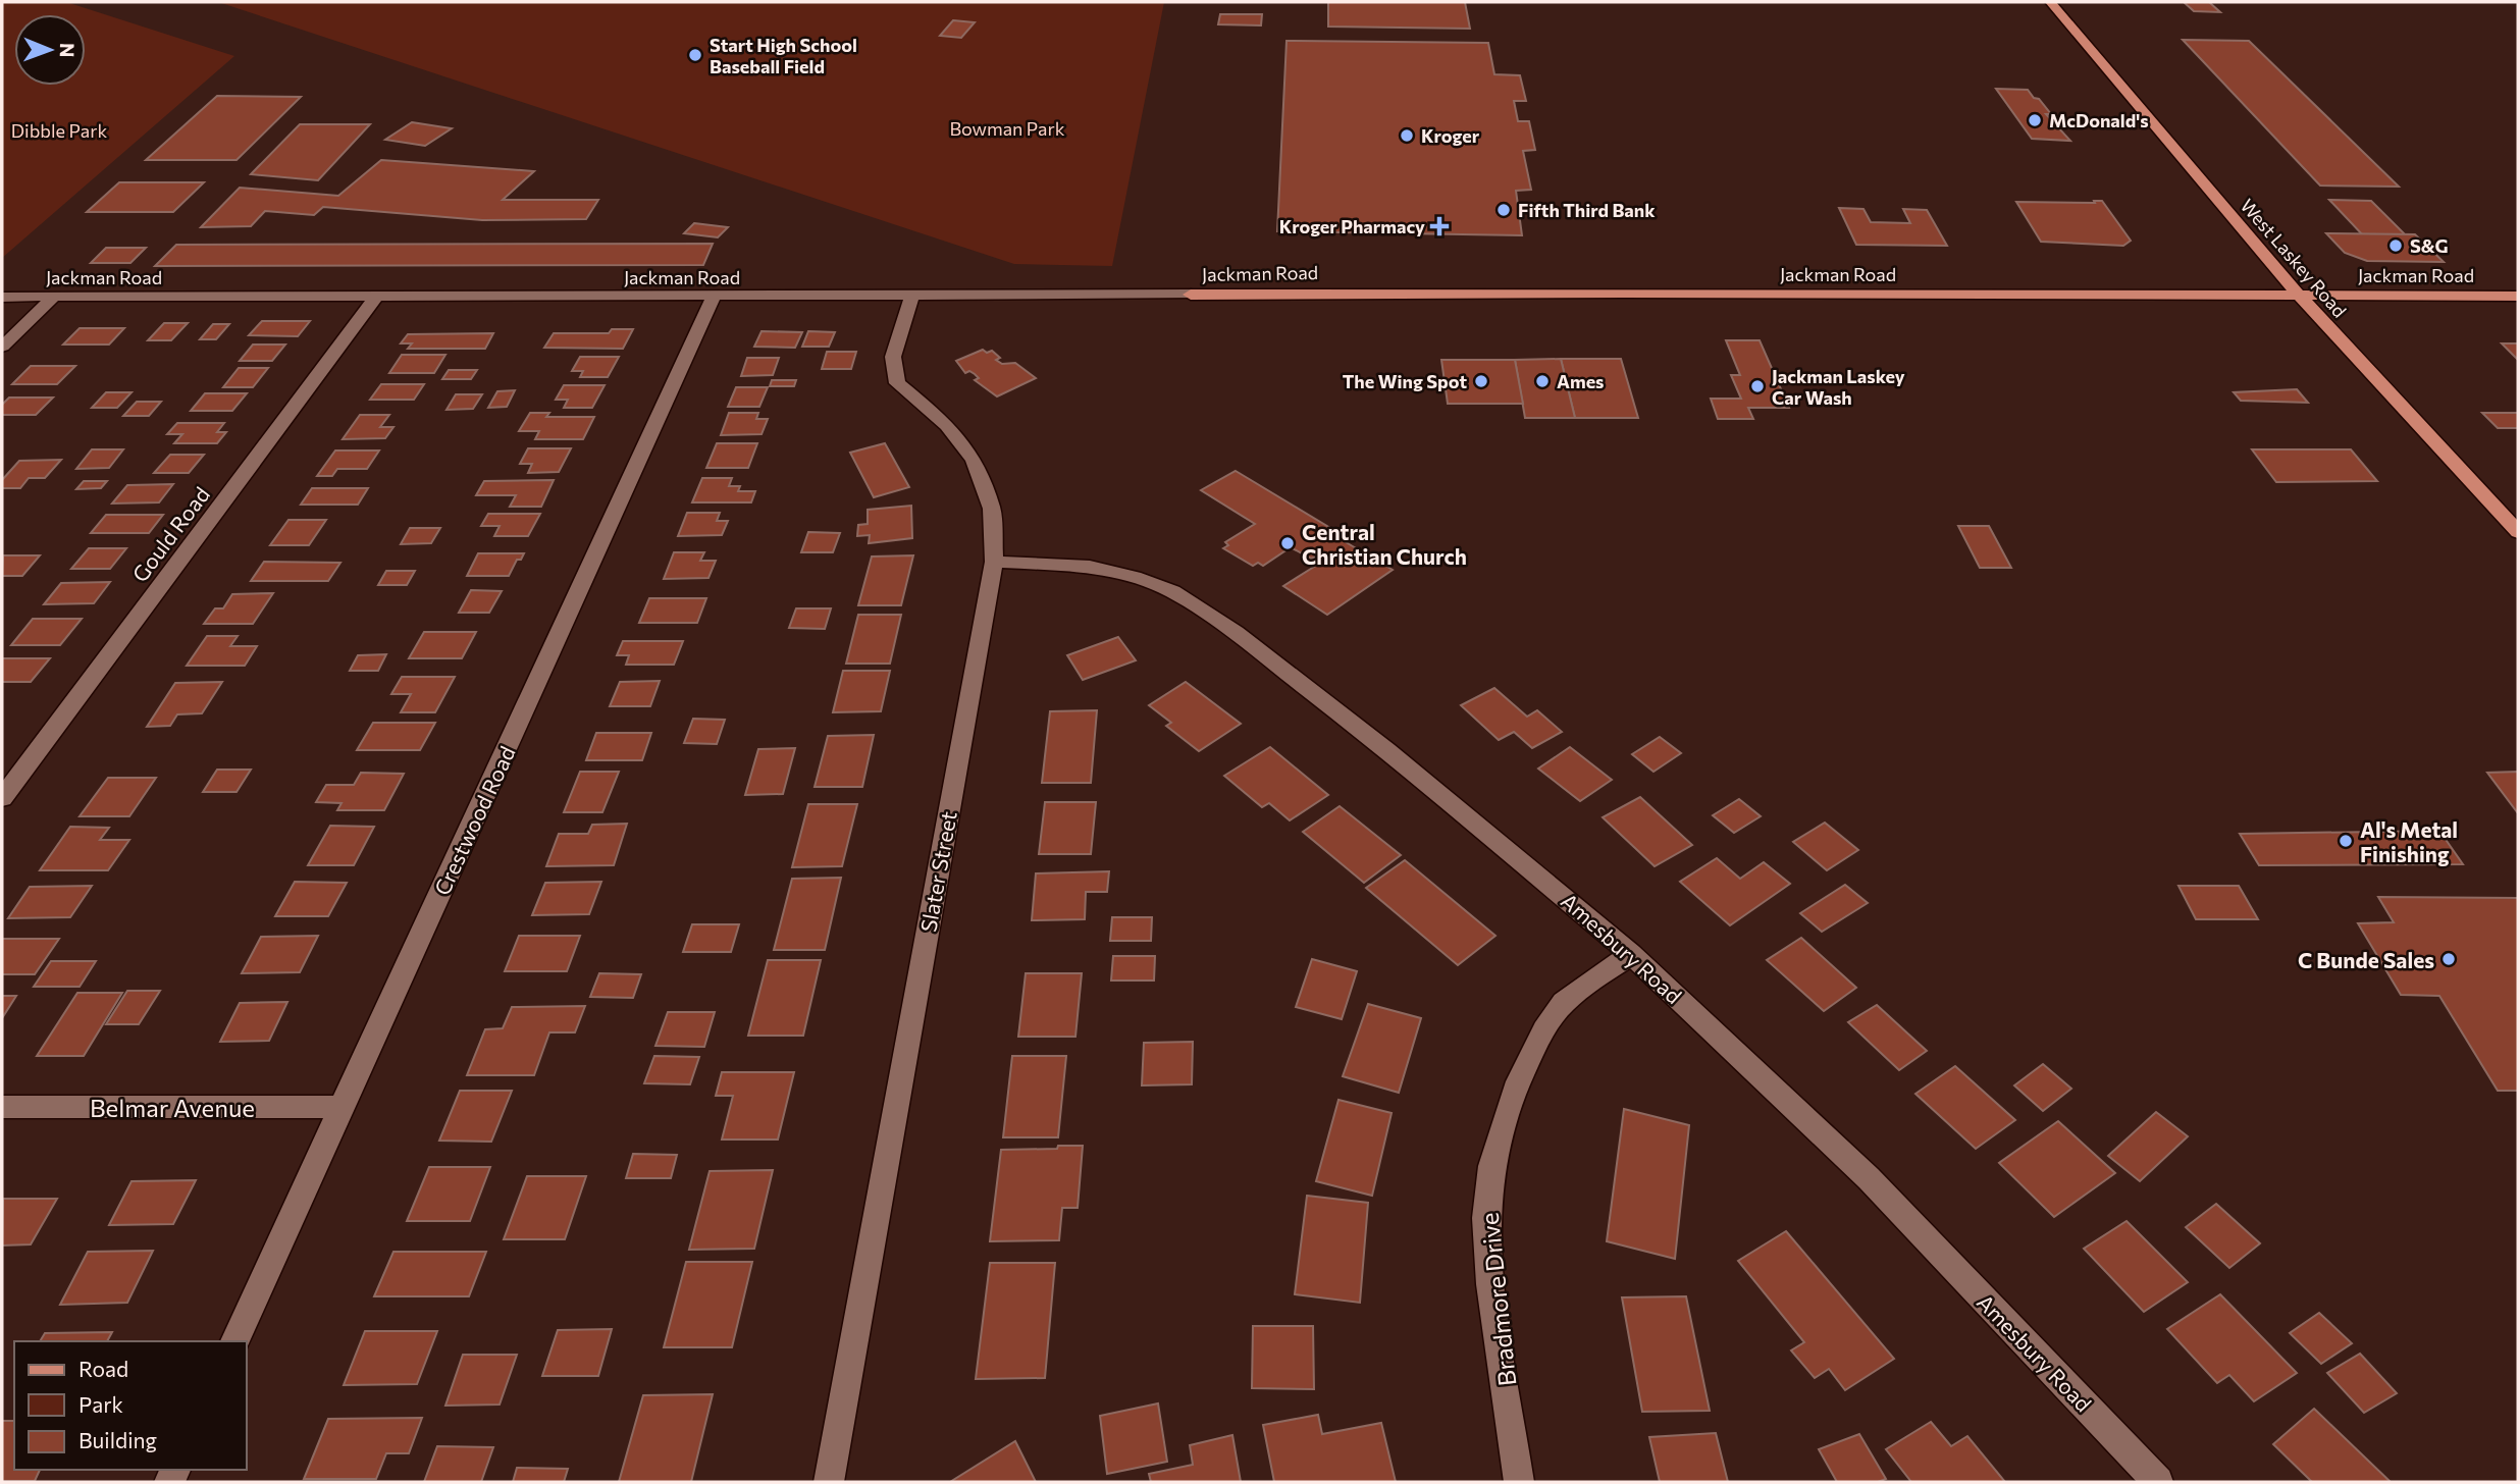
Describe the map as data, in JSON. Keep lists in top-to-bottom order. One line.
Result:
{"streets":{"main road":["West Laskey Road","Jackman Road"],"street":["Gould Road","Crestwood Road","Slater Street","Amesbury Road","Belmar Avenue","Bradmore Drive"]},"crossings":[["West Laskey Road","Jackman Road"],["Jackman Road","Gould Road"],["Jackman Road","Crestwood Road"],["Jackman Road","Slater Street"],["Crestwood Road","Belmar Avenue"],["Slater Street","Amesbury Road"],["Amesbury Road","Bradmore Drive"]],"parks":["Bowman Park","Dibble Park"],"places":{"other":["Start High School Baseball Field","McDonald's","Kroger","Fifth Third Bank","S&G","The Wing Spot","Ames","Jackman Laskey Car Wash","Central Christian Church","Al's Metal Finishing","C Bunde Sales"],"health":["Kroger Pharmacy"]},"legend":["Road","Park","Building"],"north":"right"}
